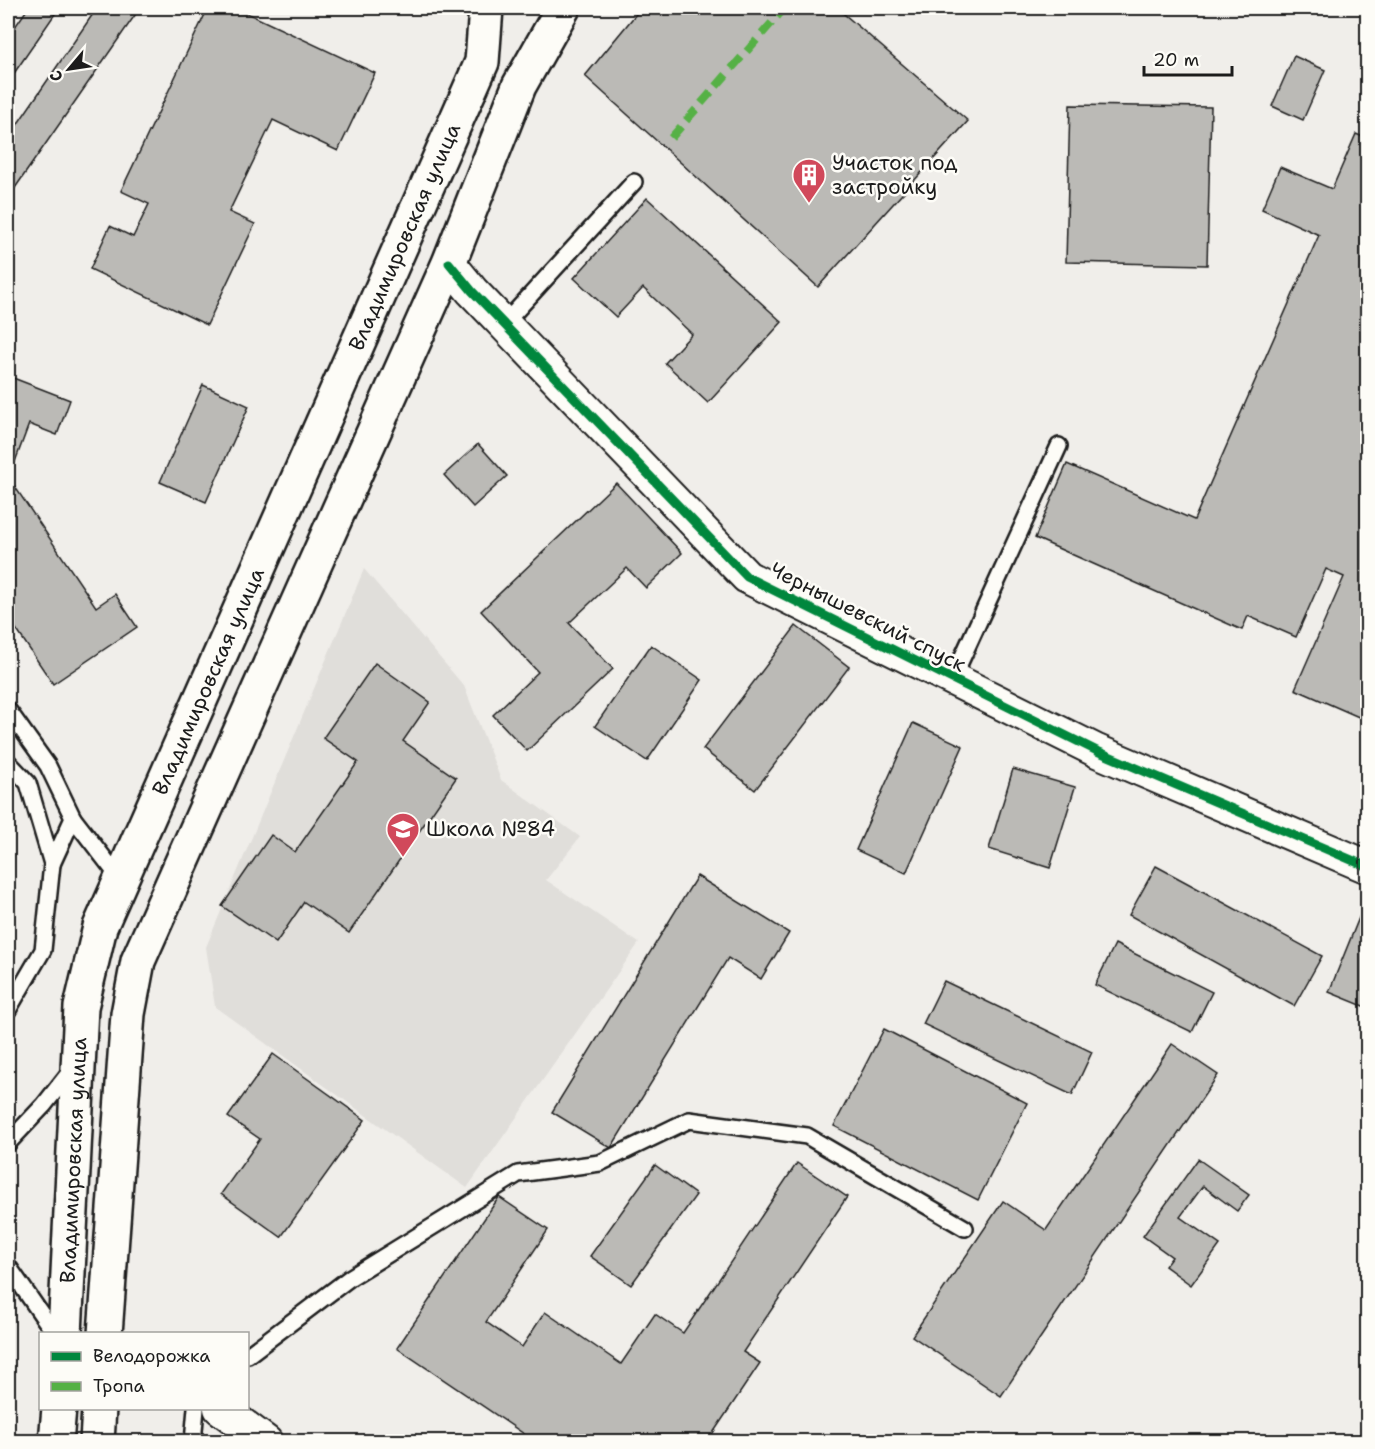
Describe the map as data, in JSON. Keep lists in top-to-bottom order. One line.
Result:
{"streets":{"main road":["Владимировская улица"],"street":["Чернышевский спуск"]},"crossings":[["Владимировская улица","Чернышевский спуск"]],"places":{"building":["Участок под застройку"],"school or university":["Школа №84"]},"legend":["Велодорожка","Тропа"],"scale_bar":"20 m","north":"bottom left"}
